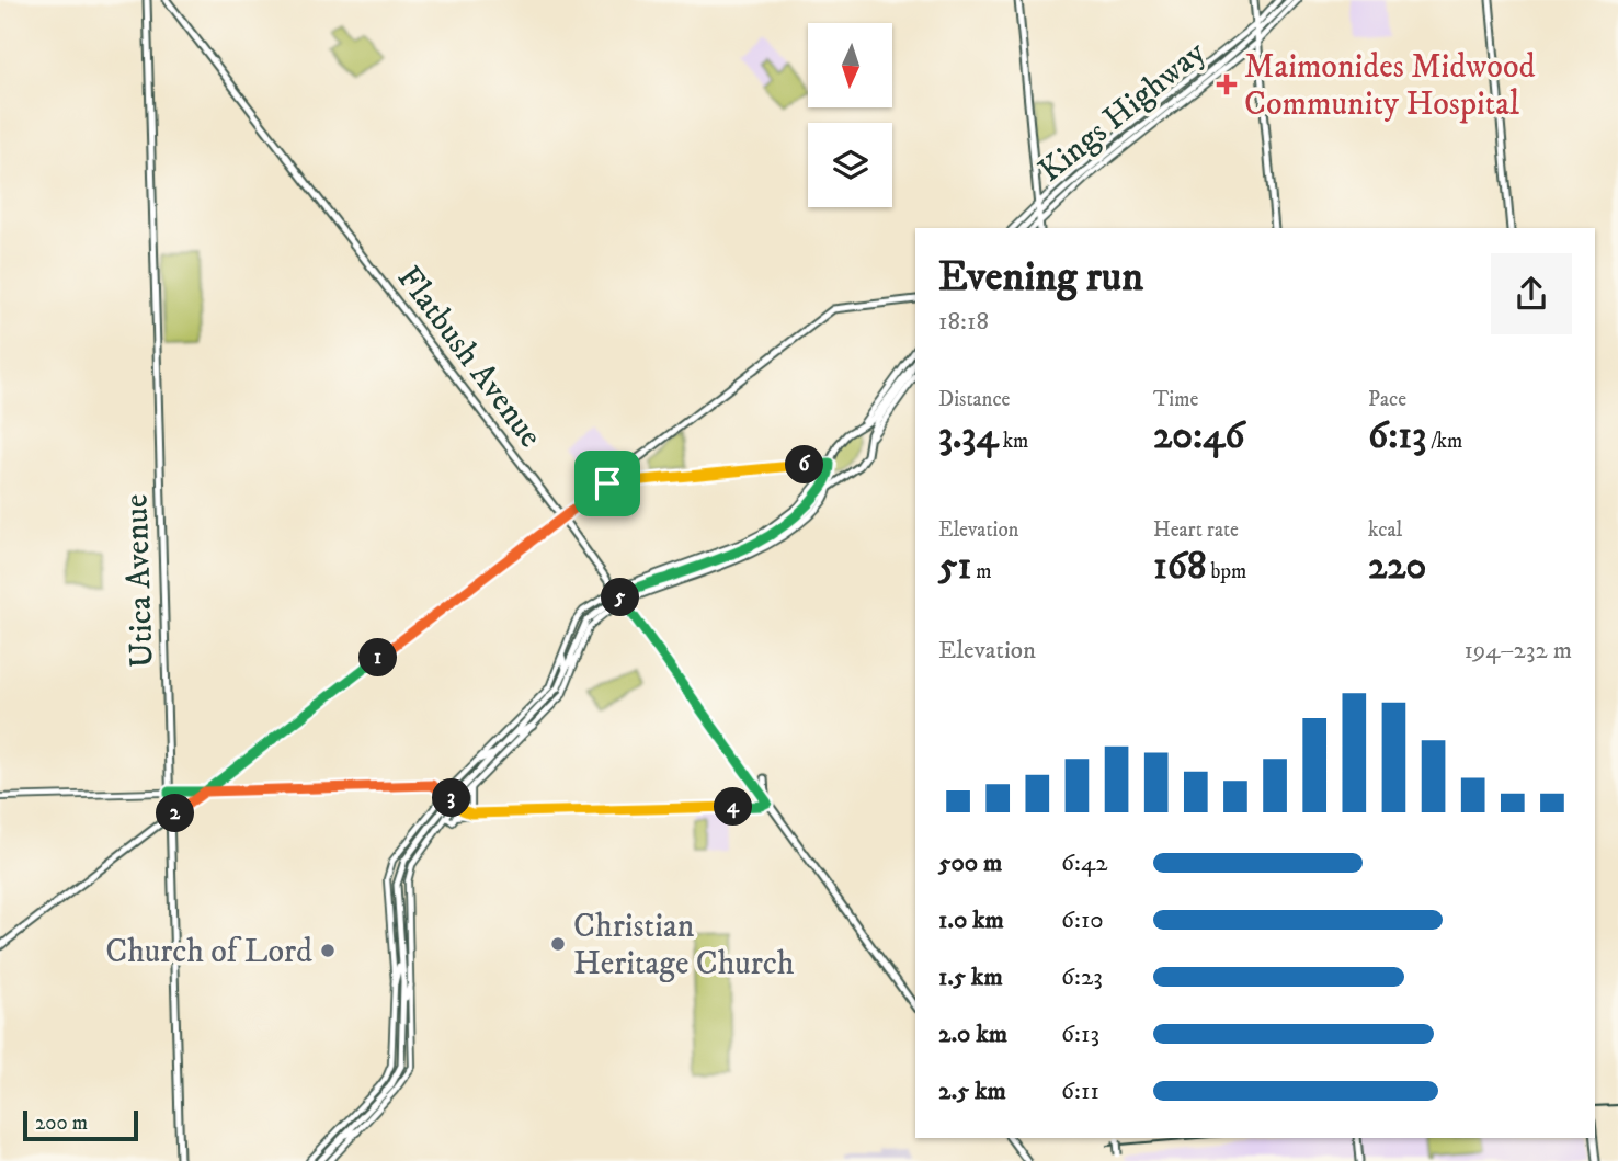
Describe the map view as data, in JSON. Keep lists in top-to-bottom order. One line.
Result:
{"streets":{"main road":["Kings Highway","Flatbush Avenue","Utica Avenue"]},"places":{"health":["Maimonides Midwood Community Hospital"],"other":["Christian Heritage Church","Church of Lord"]},"scale_bar":"200 m","north":"bottom","page":{"heading":["Evening run","18:18"],"stats":[["Distance","3.34 km"],["Time","20:46"],["Pace","6:13 /km"],["Elevation","51 m"],["Heart rate","168 bpm"],["kcal","220"]],"pins":["6","5","1","3","4","2"],"chart":["Elevation","194–232 m"],"list":[{"name":"500 m","note":"6:42"},{"name":"1.0 km","note":"6:10"},{"name":"1.5 km","note":"6:23"},{"name":"2.0 km","note":"6:13"},{"name":"2.5 km","note":"6:11"}],"scale":"200 m"}}
